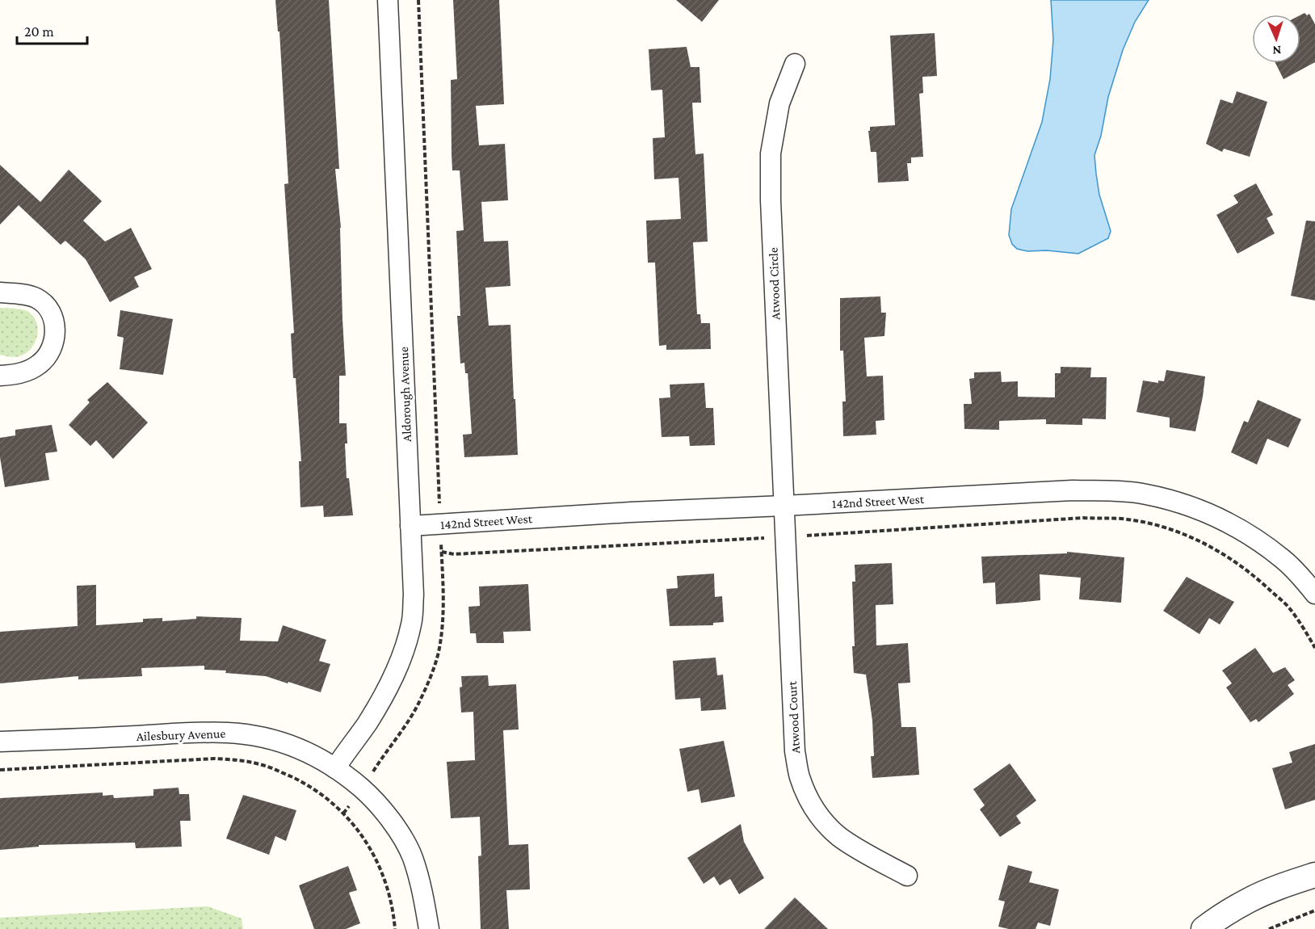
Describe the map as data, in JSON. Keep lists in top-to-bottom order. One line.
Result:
{"streets":{"street":["Atwood Circle","Aldorough Avenue","142nd Street West","Atwood Court","Ailesbury Avenue"]},"crossings":[["Atwood Circle","142nd Street West"],["Atwood Circle","Atwood Court"],["Aldorough Avenue","142nd Street West"],["Aldorough Avenue","Ailesbury Avenue"],["142nd Street West","Atwood Court"]],"scale_bar":"20 m","north":"bottom"}
